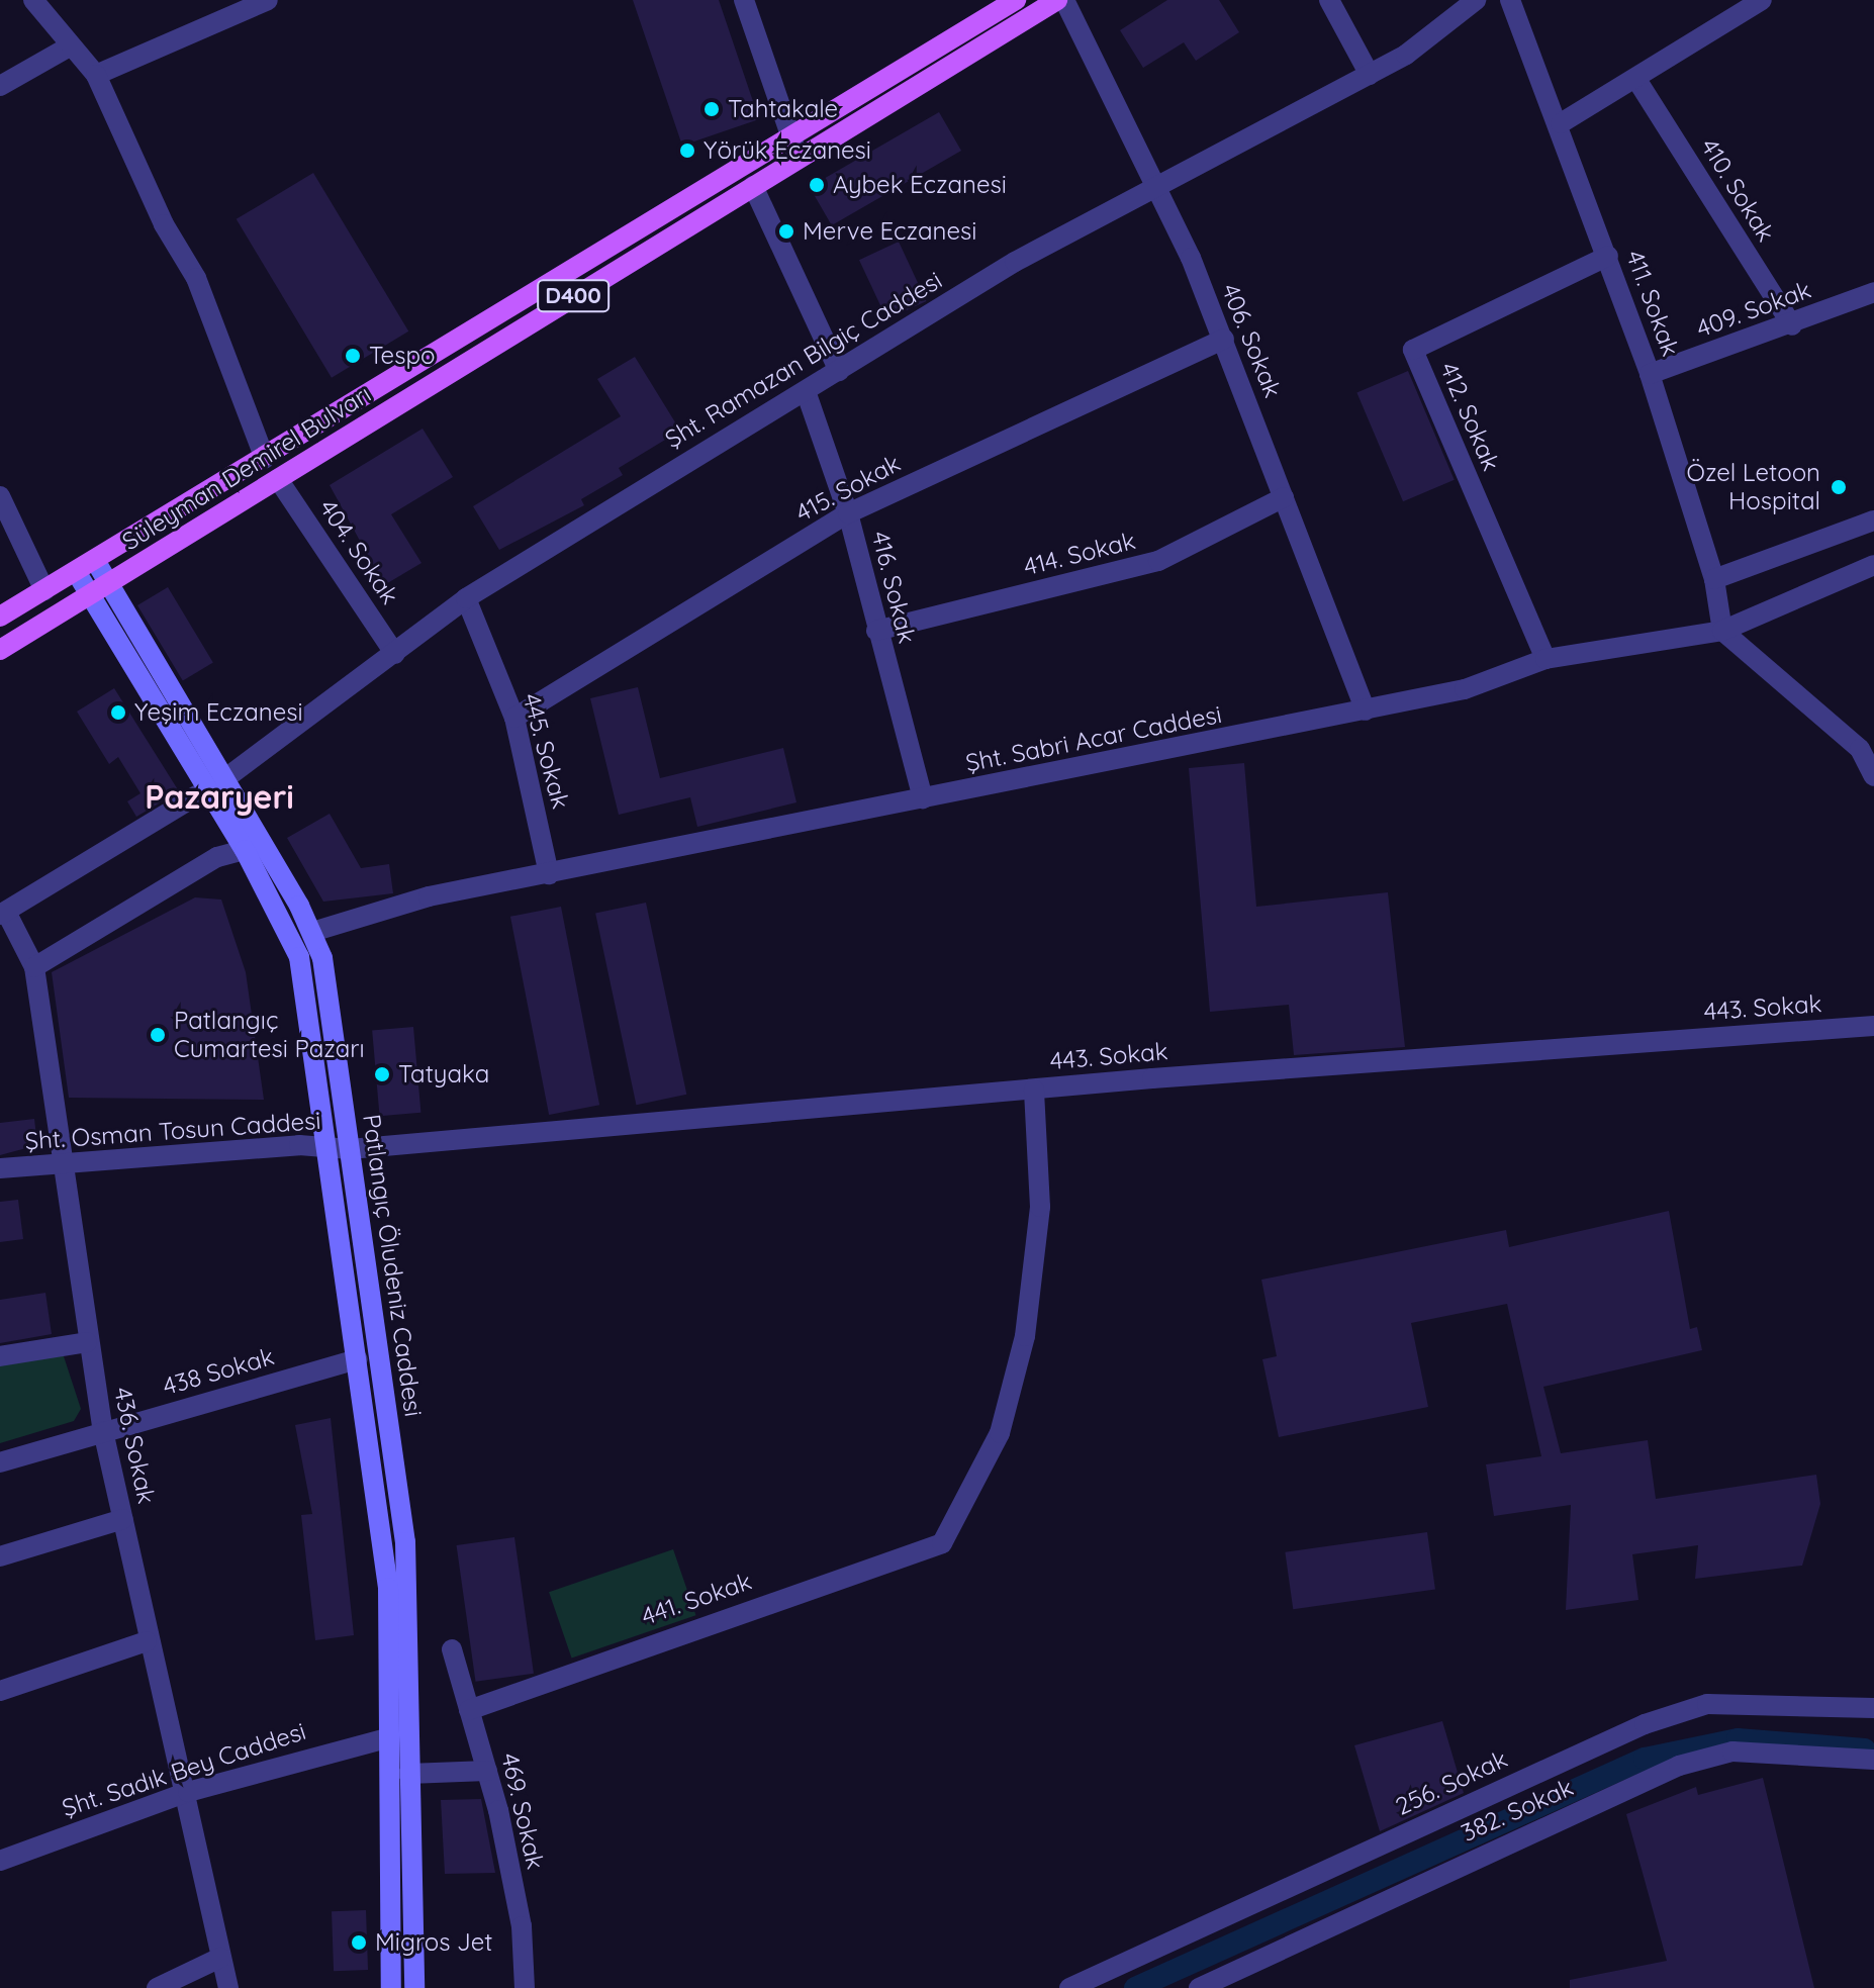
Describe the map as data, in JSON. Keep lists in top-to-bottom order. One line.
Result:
{"streets":{"main road":["D400","Süleyman Demirel Bulvarı","Patlangıç Öludeniz Caddesi"],"street":["410. Sokak","411. Sokak","409. Sokak","406. Sokak","Şht. Ramazan Bilgiç Caddesi","412. Sokak","415. Sokak","404. Sokak","414. Sokak","416. Sokak","Şht. Sabri Acar Caddesi","445. Sokak","443. Sokak","Şht. Osman Tosun Caddesi","438 Sokak","436. Sokak","441. Sokak","Şht. Sadık Bey Caddesi","256. Sokak","382. Sokak","469. Sokak"]},"crossings":[["410. Sokak","409. Sokak"],["411. Sokak","409. Sokak"],["411. Sokak","412. Sokak"],["411. Sokak","Şht. Sabri Acar Caddesi"],["406. Sokak","Şht. Ramazan Bilgiç Caddesi"],["406. Sokak","415. Sokak"],["406. Sokak","414. Sokak"],["406. Sokak","Şht. Sabri Acar Caddesi"],["Şht. Ramazan Bilgiç Caddesi","404. Sokak"],["Şht. Ramazan Bilgiç Caddesi","416. Sokak"],["Şht. Ramazan Bilgiç Caddesi","445. Sokak"],["Şht. Ramazan Bilgiç Caddesi","Patlangıç Öludeniz Caddesi"],["Şht. Ramazan Bilgiç Caddesi","436. Sokak"],["412. Sokak","Şht. Sabri Acar Caddesi"],["Süleyman Demirel Bulvarı","404. Sokak"],["Süleyman Demirel Bulvarı","Patlangıç Öludeniz Caddesi"],["415. Sokak","416. Sokak"],["415. Sokak","445. Sokak"],["414. Sokak","416. Sokak"],["416. Sokak","Şht. Sabri Acar Caddesi"],["Şht. Sabri Acar Caddesi","445. Sokak"],["Şht. Sabri Acar Caddesi","Patlangıç Öludeniz Caddesi"],["443. Sokak","Şht. Osman Tosun Caddesi"],["443. Sokak","Patlangıç Öludeniz Caddesi"],["443. Sokak","441. Sokak"],["Şht. Osman Tosun Caddesi","Patlangıç Öludeniz Caddesi"],["Şht. Osman Tosun Caddesi","436. Sokak"],["Patlangıç Öludeniz Caddesi","438 Sokak"],["Patlangıç Öludeniz Caddesi","Şht. Sadık Bey Caddesi"],["438 Sokak","436. Sokak"],["436. Sokak","Şht. Sadık Bey Caddesi"],["441. Sokak","469. Sokak"]],"districts":["Pazaryeri"],"places":["Tahtakale","Yörük Eczanesi","Aybek Eczanesi","Merve Eczanesi","Tespo","Özel Letoon Hospital","Yeşim Eczanesi","Patlangıç Cumartesi Pazarı","Tatyaka","Migros Jet"]}
